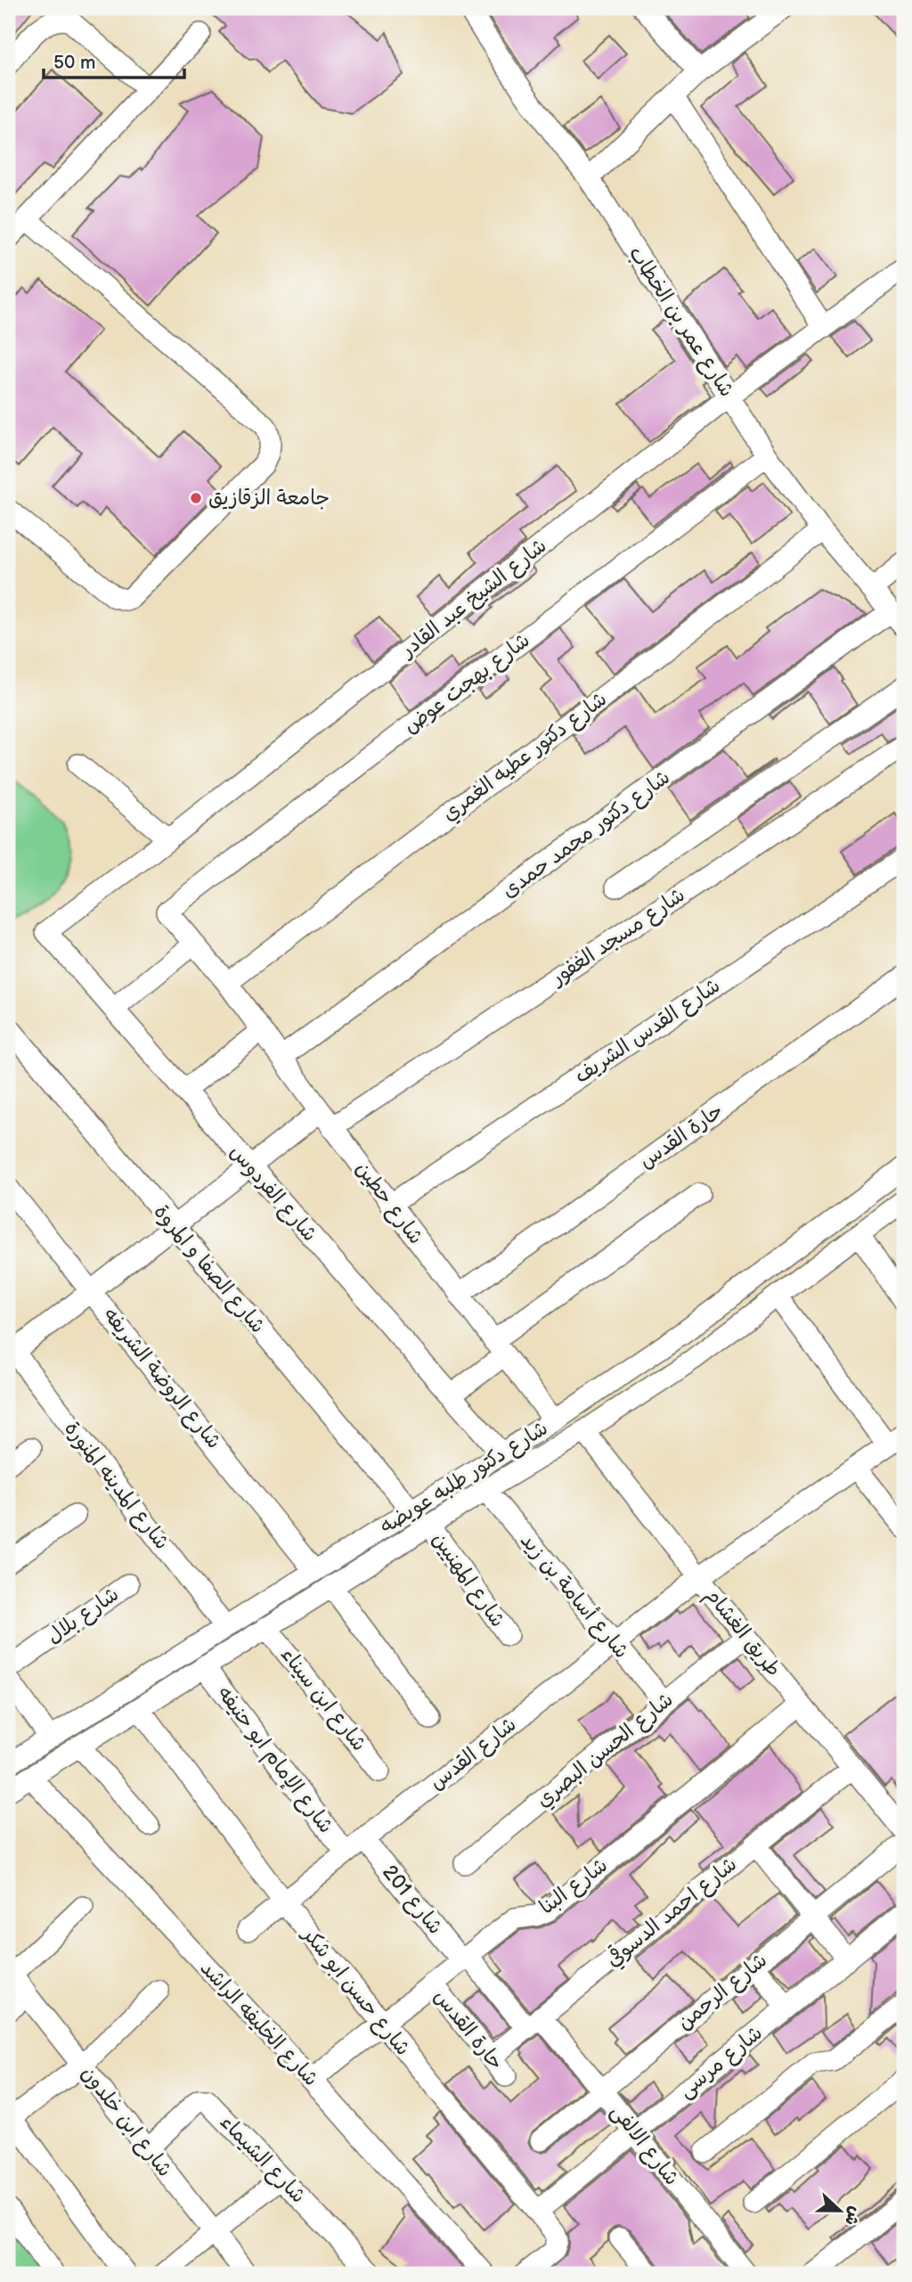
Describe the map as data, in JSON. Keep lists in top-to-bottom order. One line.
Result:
{"streets":{"street":["شارع عمر بن الخطاب","شارع الشيخ عبد القادر","شارع بهجت عوض","شارع دكتور عطيه الغمري","شارع دكتور محمد حمدى","شارع مسجد الغفور","شارع القدس الشريف","حارة القدس","شارع الفردوس","شارع حطين","شارع الصفا و المروة","شارع الروضة الشريفه","شارع دكتور طلبه عويضه","شارع المدينه المنورة","شارع المهنيين","شارع أسامة بن زيد","شارع بلال","طريق الغشام","شارع ابن سيناء","شارع الحسن البصري","شارع القدس","شارع الإمام ابو حنيفه","شارع البنا","شارع 201","شارع احمد الدسوقي","شارع حسن ابو شكر","شارع الرحمن","شارع الخليفه الراشد","شارع مرسى","شارع ابن خلدون","شارع الالفى","شارع الشيماء"]},"crossings":[["شارع عمر بن الخطاب","شارع الشيخ عبد القادر"],["شارع عمر بن الخطاب","شارع بهجت عوض"],["شارع عمر بن الخطاب","شارع دكتور عطيه الغمري"],["شارع عمر بن الخطاب","شارع دكتور محمد حمدى"],["شارع الشيخ عبد القادر","شارع الفردوس"],["شارع بهجت عوض","شارع حطين"],["شارع دكتور عطيه الغمري","شارع حطين"],["شارع دكتور محمد حمدى","شارع حطين"],["شارع مسجد الغفور","شارع الفردوس"],["شارع مسجد الغفور","شارع حطين"],["شارع مسجد الغفور","شارع الصفا و المروة"],["شارع مسجد الغفور","شارع الروضة الشريفه"],["شارع مسجد الغفور","شارع المدينه المنورة"],["شارع القدس الشريف","شارع حطين"],["حارة القدس","شارع حطين"],["حارة القدس","شارع البنا"],["حارة القدس","شارع احمد الدسوقي"],["شارع الفردوس","شارع دكتور طلبه عويضه"],["شارع حطين","شارع دكتور طلبه عويضه"],["شارع الصفا و المروة","شارع دكتور طلبه عويضه"],["شارع الروضة الشريفه","شارع دكتور طلبه عويضه"],["شارع دكتور طلبه عويضه","شارع المدينه المنورة"],["شارع دكتور طلبه عويضه","شارع المهنيين"],["شارع دكتور طلبه عويضه","شارع أسامة بن زيد"],["شارع دكتور طلبه عويضه","طريق الغشام"],["شارع دكتور طلبه عويضه","شارع ابن سيناء"],["شارع دكتور طلبه عويضه","شارع الإمام ابو حنيفه"],["شارع دكتور طلبه عويضه","شارع حسن ابو شكر"],["شارع دكتور طلبه عويضه","شارع الخليفه الراشد"],["شارع أسامة بن زيد","شارع الحسن البصري"],["شارع أسامة بن زيد","شارع القدس"],["طريق الغشام","شارع الحسن البصري"],["طريق الغشام","شارع القدس"],["طريق الغشام","شارع البنا"],["طريق الغشام","شارع احمد الدسوقي"],["شارع القدس","شارع الإمام ابو حنيفه"],["شارع القدس","شارع 201"],["شارع القدس","شارع حسن ابو شكر"],["شارع البنا","شارع 201"],["شارع البنا","شارع حسن ابو شكر"],["شارع البنا","شارع الخليفه الراشد"],["شارع 201","شارع احمد الدسوقي"],["شارع 201","شارع الالفى"],["شارع احمد الدسوقي","شارع الالفى"],["شارع حسن ابو شكر","شارع مرسى"],["شارع الرحمن","شارع الالفى"],["شارع مرسى","شارع الالفى"],["شارع ابن خلدون","شارع الشيماء"]],"places":["جامعة الزقازيق"],"scale_bar":"50 m","north":"right"}
